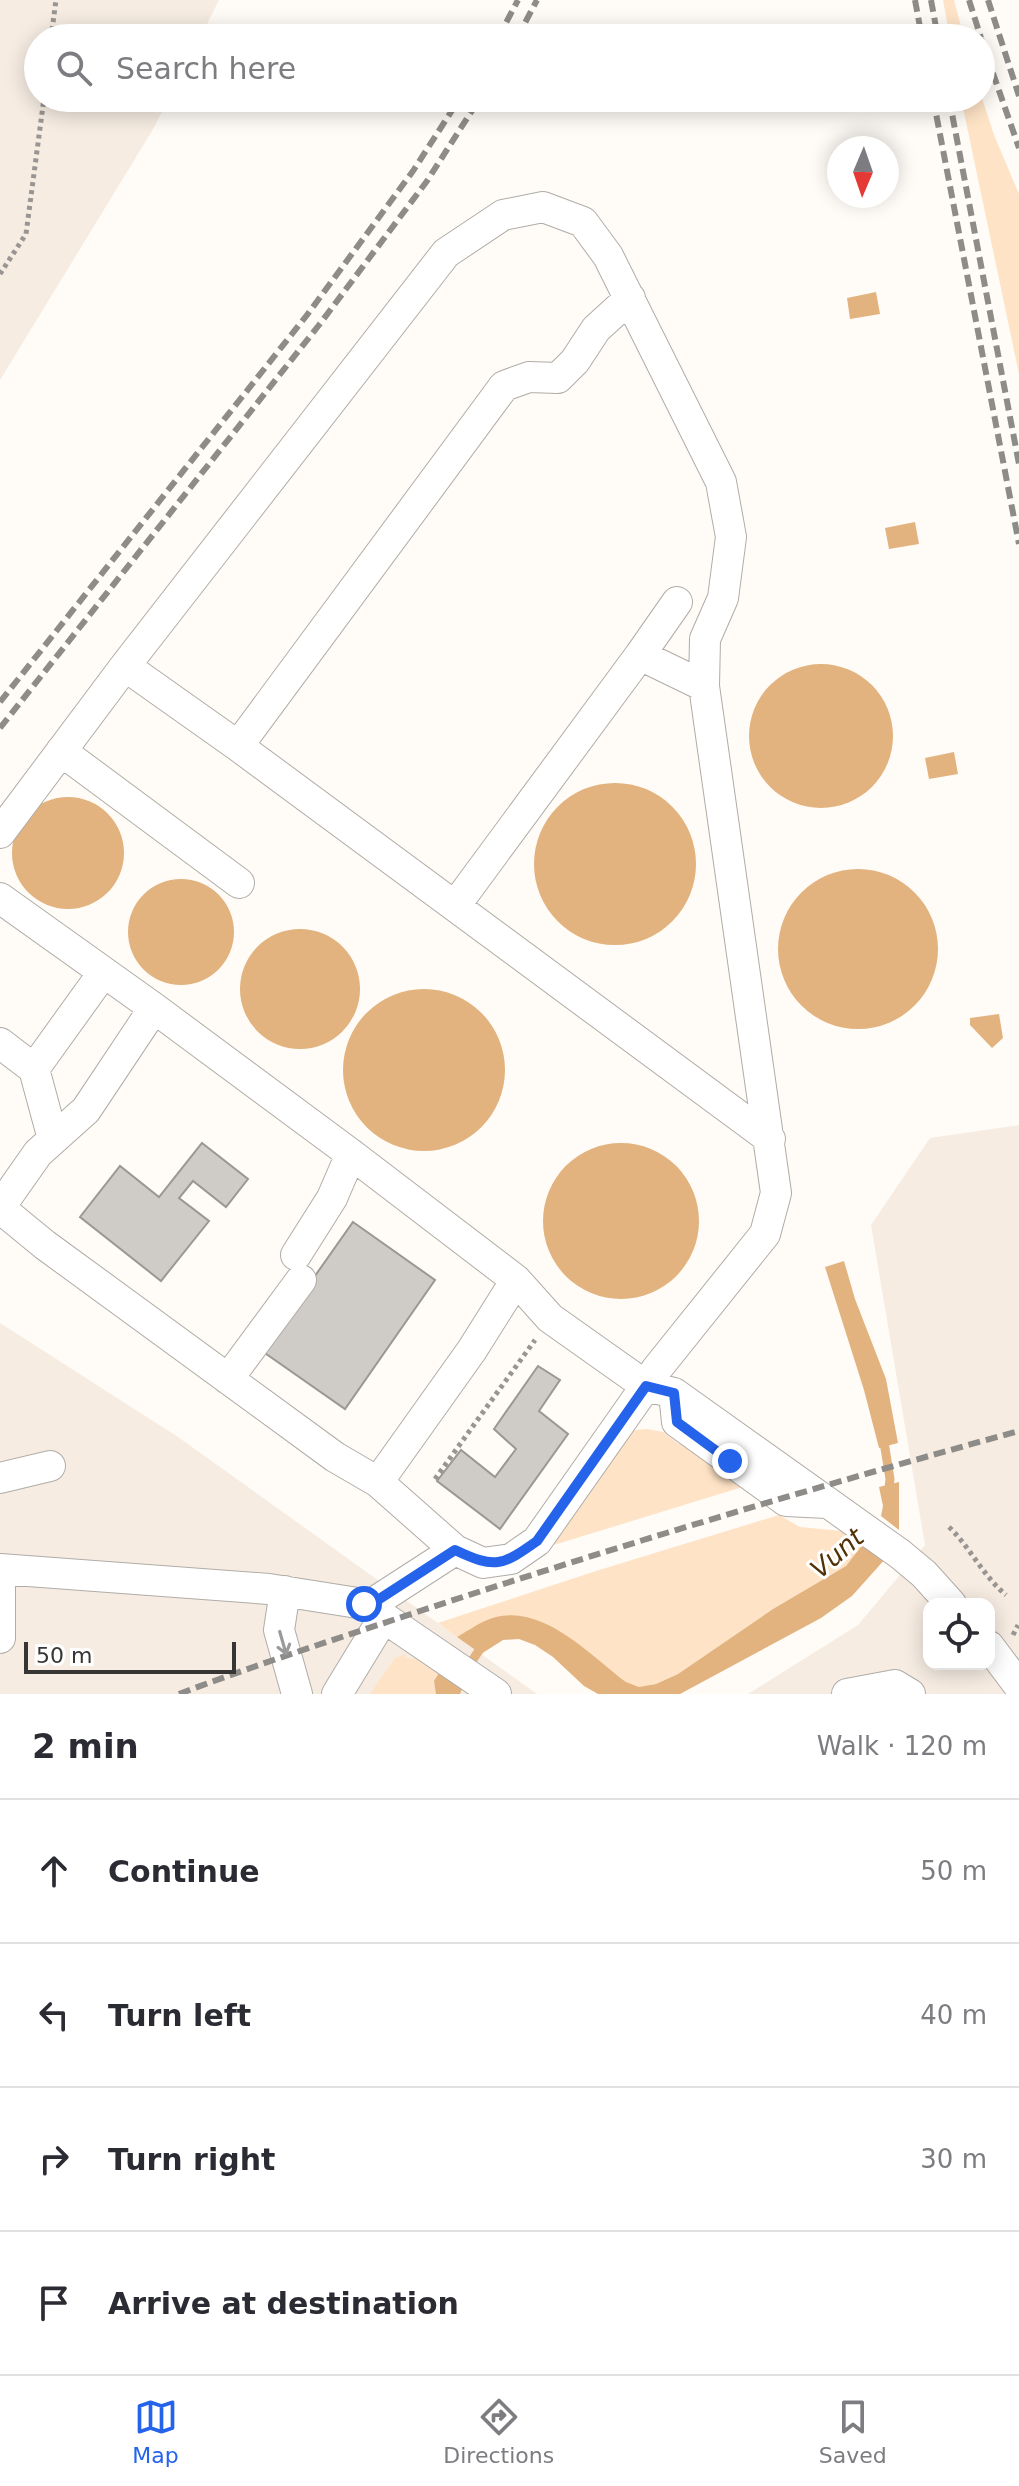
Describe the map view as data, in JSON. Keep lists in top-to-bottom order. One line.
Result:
{"water":["Vunt"],"scale_bar":"50 m","north":"bottom","page":{"search":"Search here","scale":"50 m","heading":["2 min","Walk · 120 m"],"list":[["Continue","50 m"],["Turn left","40 m"],["Turn right","30 m"],"Arrive at destination"],"nav":["Map","Directions","Saved"]}}
